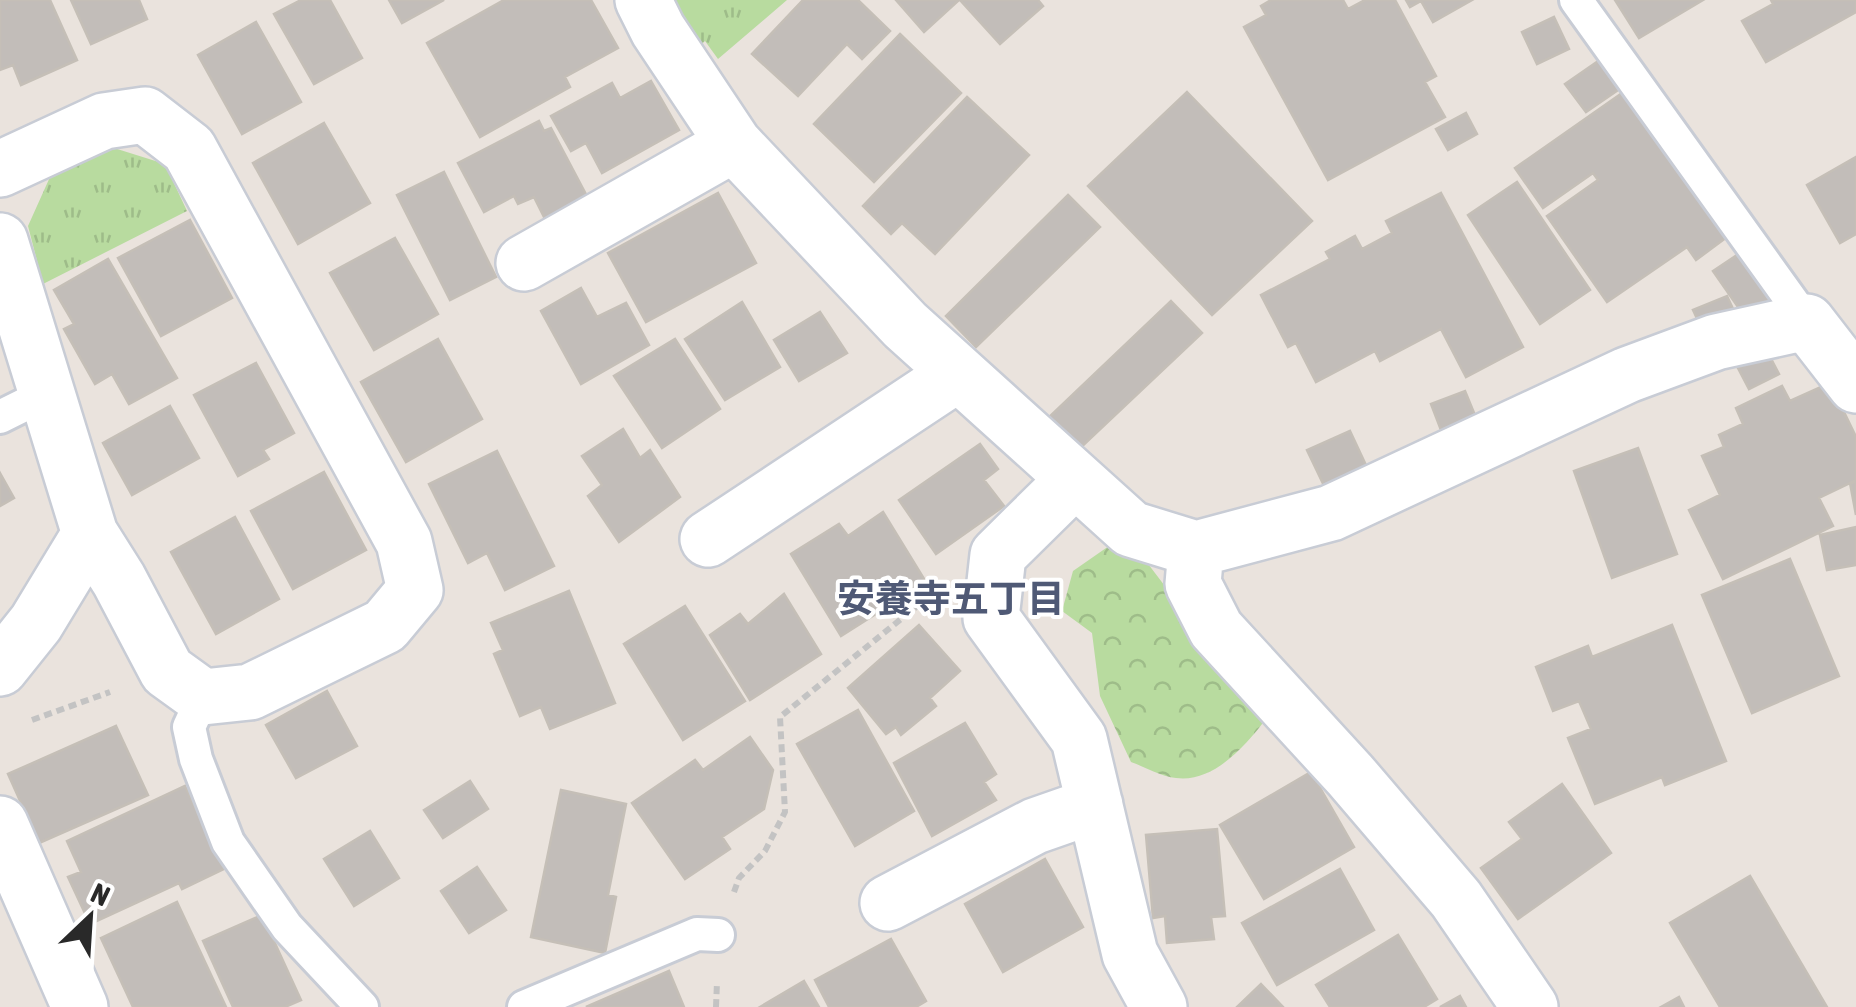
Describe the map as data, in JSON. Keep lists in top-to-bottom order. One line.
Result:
{"districts":["安養寺五丁目"],"north":"top right"}
